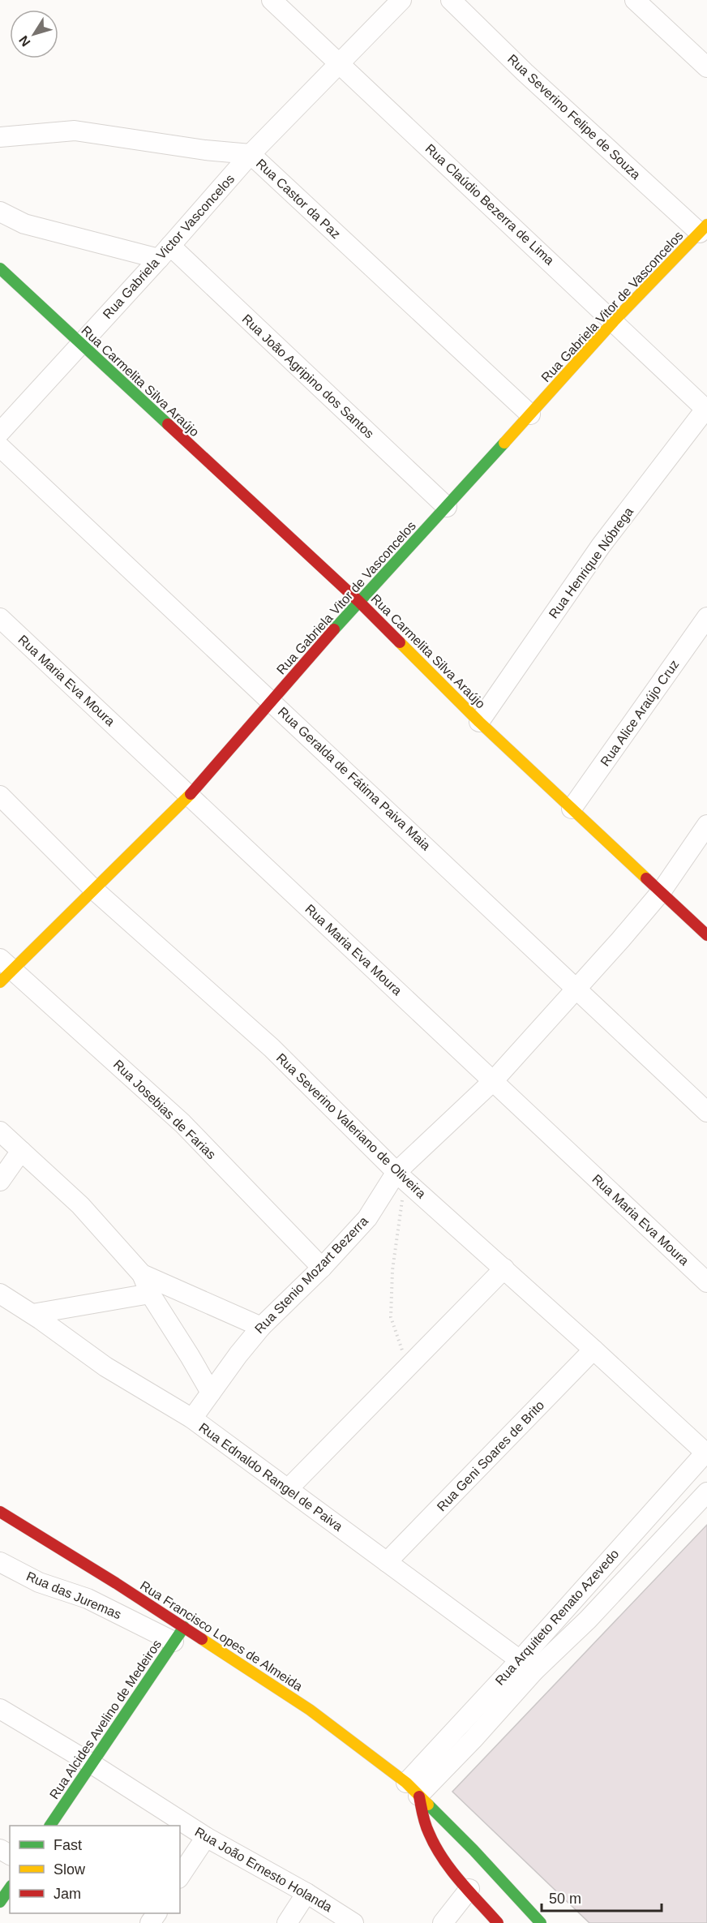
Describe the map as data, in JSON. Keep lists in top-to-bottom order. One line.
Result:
{"streets":{"street":["Rua Severino Felipe de Souza","Rua Castor da Paz","Rua Claúdio Bezerra de Lima","Rua Gabriela Victor Vasconcelos","Rua Gabriela Vitor de Vasconcelos","Rua João Agripino dos Santos","Rua Carmelita Silva Araújo","Rua Henrique Nóbrega","Rua Maria Eva Moura","Rua Alice Araújo Cruz","Rua Geralda de Fátima Paiva Maia","Rua Josebias de Farias","Rua Severino Valeriano de Oliveira","Rua Stenio Mozart Bezerra","Rua Geni Soares de Brito","Rua Ednaldo Rangel de Paiva","Rua das Juremas","Rua Arquiteto Renato Azevedo","Rua Francisco Lopes de Almeida","Rua Alcides Avelino de Medeiros","Rua João Ernesto Holanda"]},"crossings":[["Rua Severino Felipe de Souza","Rua Gabriela Vitor de Vasconcelos"],["Rua Castor da Paz","Rua Gabriela Victor Vasconcelos"],["Rua Castor da Paz","Rua Gabriela Vitor de Vasconcelos"],["Rua Claúdio Bezerra de Lima","Rua Gabriela Victor Vasconcelos"],["Rua Claúdio Bezerra de Lima","Rua Gabriela Vitor de Vasconcelos"],["Rua Claúdio Bezerra de Lima","Rua Henrique Nóbrega"],["Rua Gabriela Victor Vasconcelos","Rua João Agripino dos Santos"],["Rua Gabriela Victor Vasconcelos","Rua Carmelita Silva Araújo"],["Rua Gabriela Vitor de Vasconcelos","Rua João Agripino dos Santos"],["Rua Gabriela Vitor de Vasconcelos","Rua Carmelita Silva Araújo"],["Rua Gabriela Vitor de Vasconcelos","Rua Maria Eva Moura"],["Rua Gabriela Vitor de Vasconcelos","Rua Geralda de Fátima Paiva Maia"],["Rua Gabriela Vitor de Vasconcelos","Rua Josebias de Farias"],["Rua Gabriela Vitor de Vasconcelos","Rua Severino Valeriano de Oliveira"],["Rua Carmelita Silva Araújo","Rua Henrique Nóbrega"],["Rua Carmelita Silva Araújo","Rua Alice Araújo Cruz"],["Rua Carmelita Silva Araújo","Rua Stenio Mozart Bezerra"],["Rua Maria Eva Moura","Rua Stenio Mozart Bezerra"],["Rua Geralda de Fátima Paiva Maia","Rua Stenio Mozart Bezerra"],["Rua Josebias de Farias","Rua Stenio Mozart Bezerra"],["Rua Severino Valeriano de Oliveira","Rua Stenio Mozart Bezerra"],["Rua Severino Valeriano de Oliveira","Rua Geni Soares de Brito"],["Rua Severino Valeriano de Oliveira","Rua Arquiteto Renato Azevedo"],["Rua Stenio Mozart Bezerra","Rua Ednaldo Rangel de Paiva"],["Rua Geni Soares de Brito","Rua Ednaldo Rangel de Paiva"],["Rua Ednaldo Rangel de Paiva","Rua Arquiteto Renato Azevedo"],["Rua das Juremas","Rua Francisco Lopes de Almeida"],["Rua das Juremas","Rua Alcides Avelino de Medeiros"],["Rua Arquiteto Renato Azevedo","Rua Francisco Lopes de Almeida"],["Rua Francisco Lopes de Almeida","Rua Alcides Avelino de Medeiros"],["Rua Alcides Avelino de Medeiros","Rua João Ernesto Holanda"]],"legend":["Fast","Slow","Jam"],"scale_bar":"50 m","north":"bottom left"}
